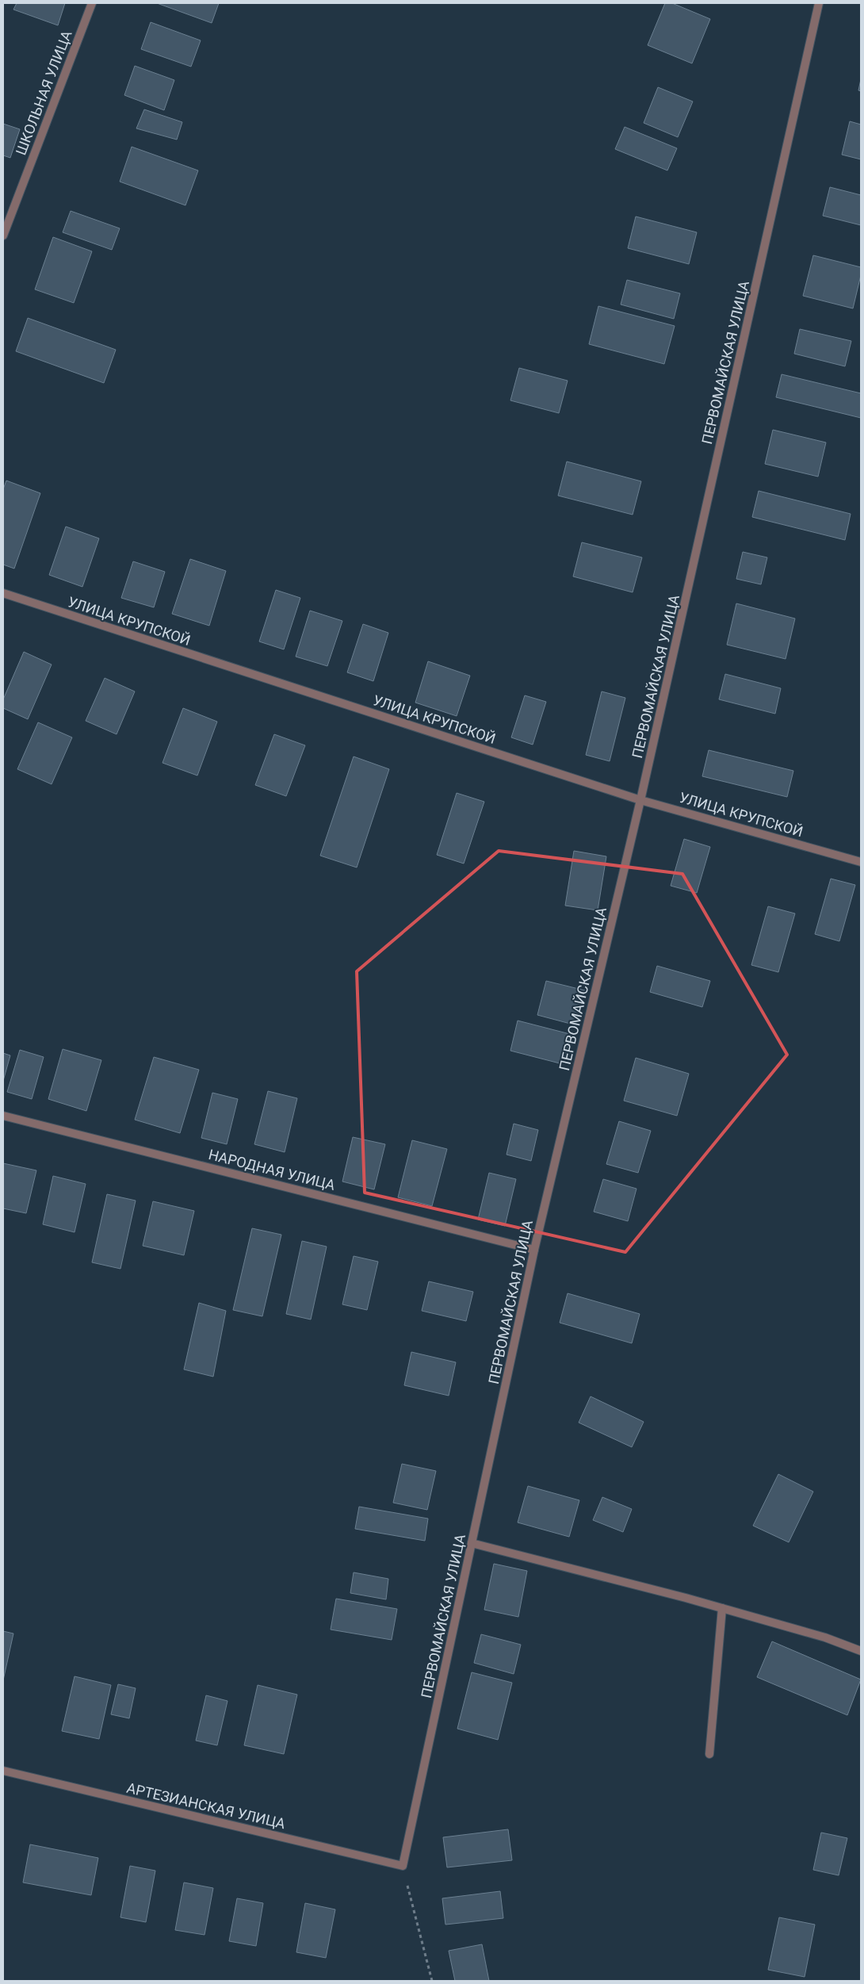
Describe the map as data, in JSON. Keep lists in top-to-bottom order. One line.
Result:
{"streets":{"street":["ШКОЛЬНАЯ УЛИЦА","ПЕРВОМАЙСКАЯ УЛИЦА","УЛИЦА КРУПСКОЙ","НАРОДНАЯ УЛИЦА","АРТЕЗИАНСКАЯ УЛИЦА"]},"crossings":[["ПЕРВОМАЙСКАЯ УЛИЦА","УЛИЦА КРУПСКОЙ"],["ПЕРВОМАЙСКАЯ УЛИЦА","НАРОДНАЯ УЛИЦА"],["ПЕРВОМАЙСКАЯ УЛИЦА","АРТЕЗИАНСКАЯ УЛИЦА"]]}
